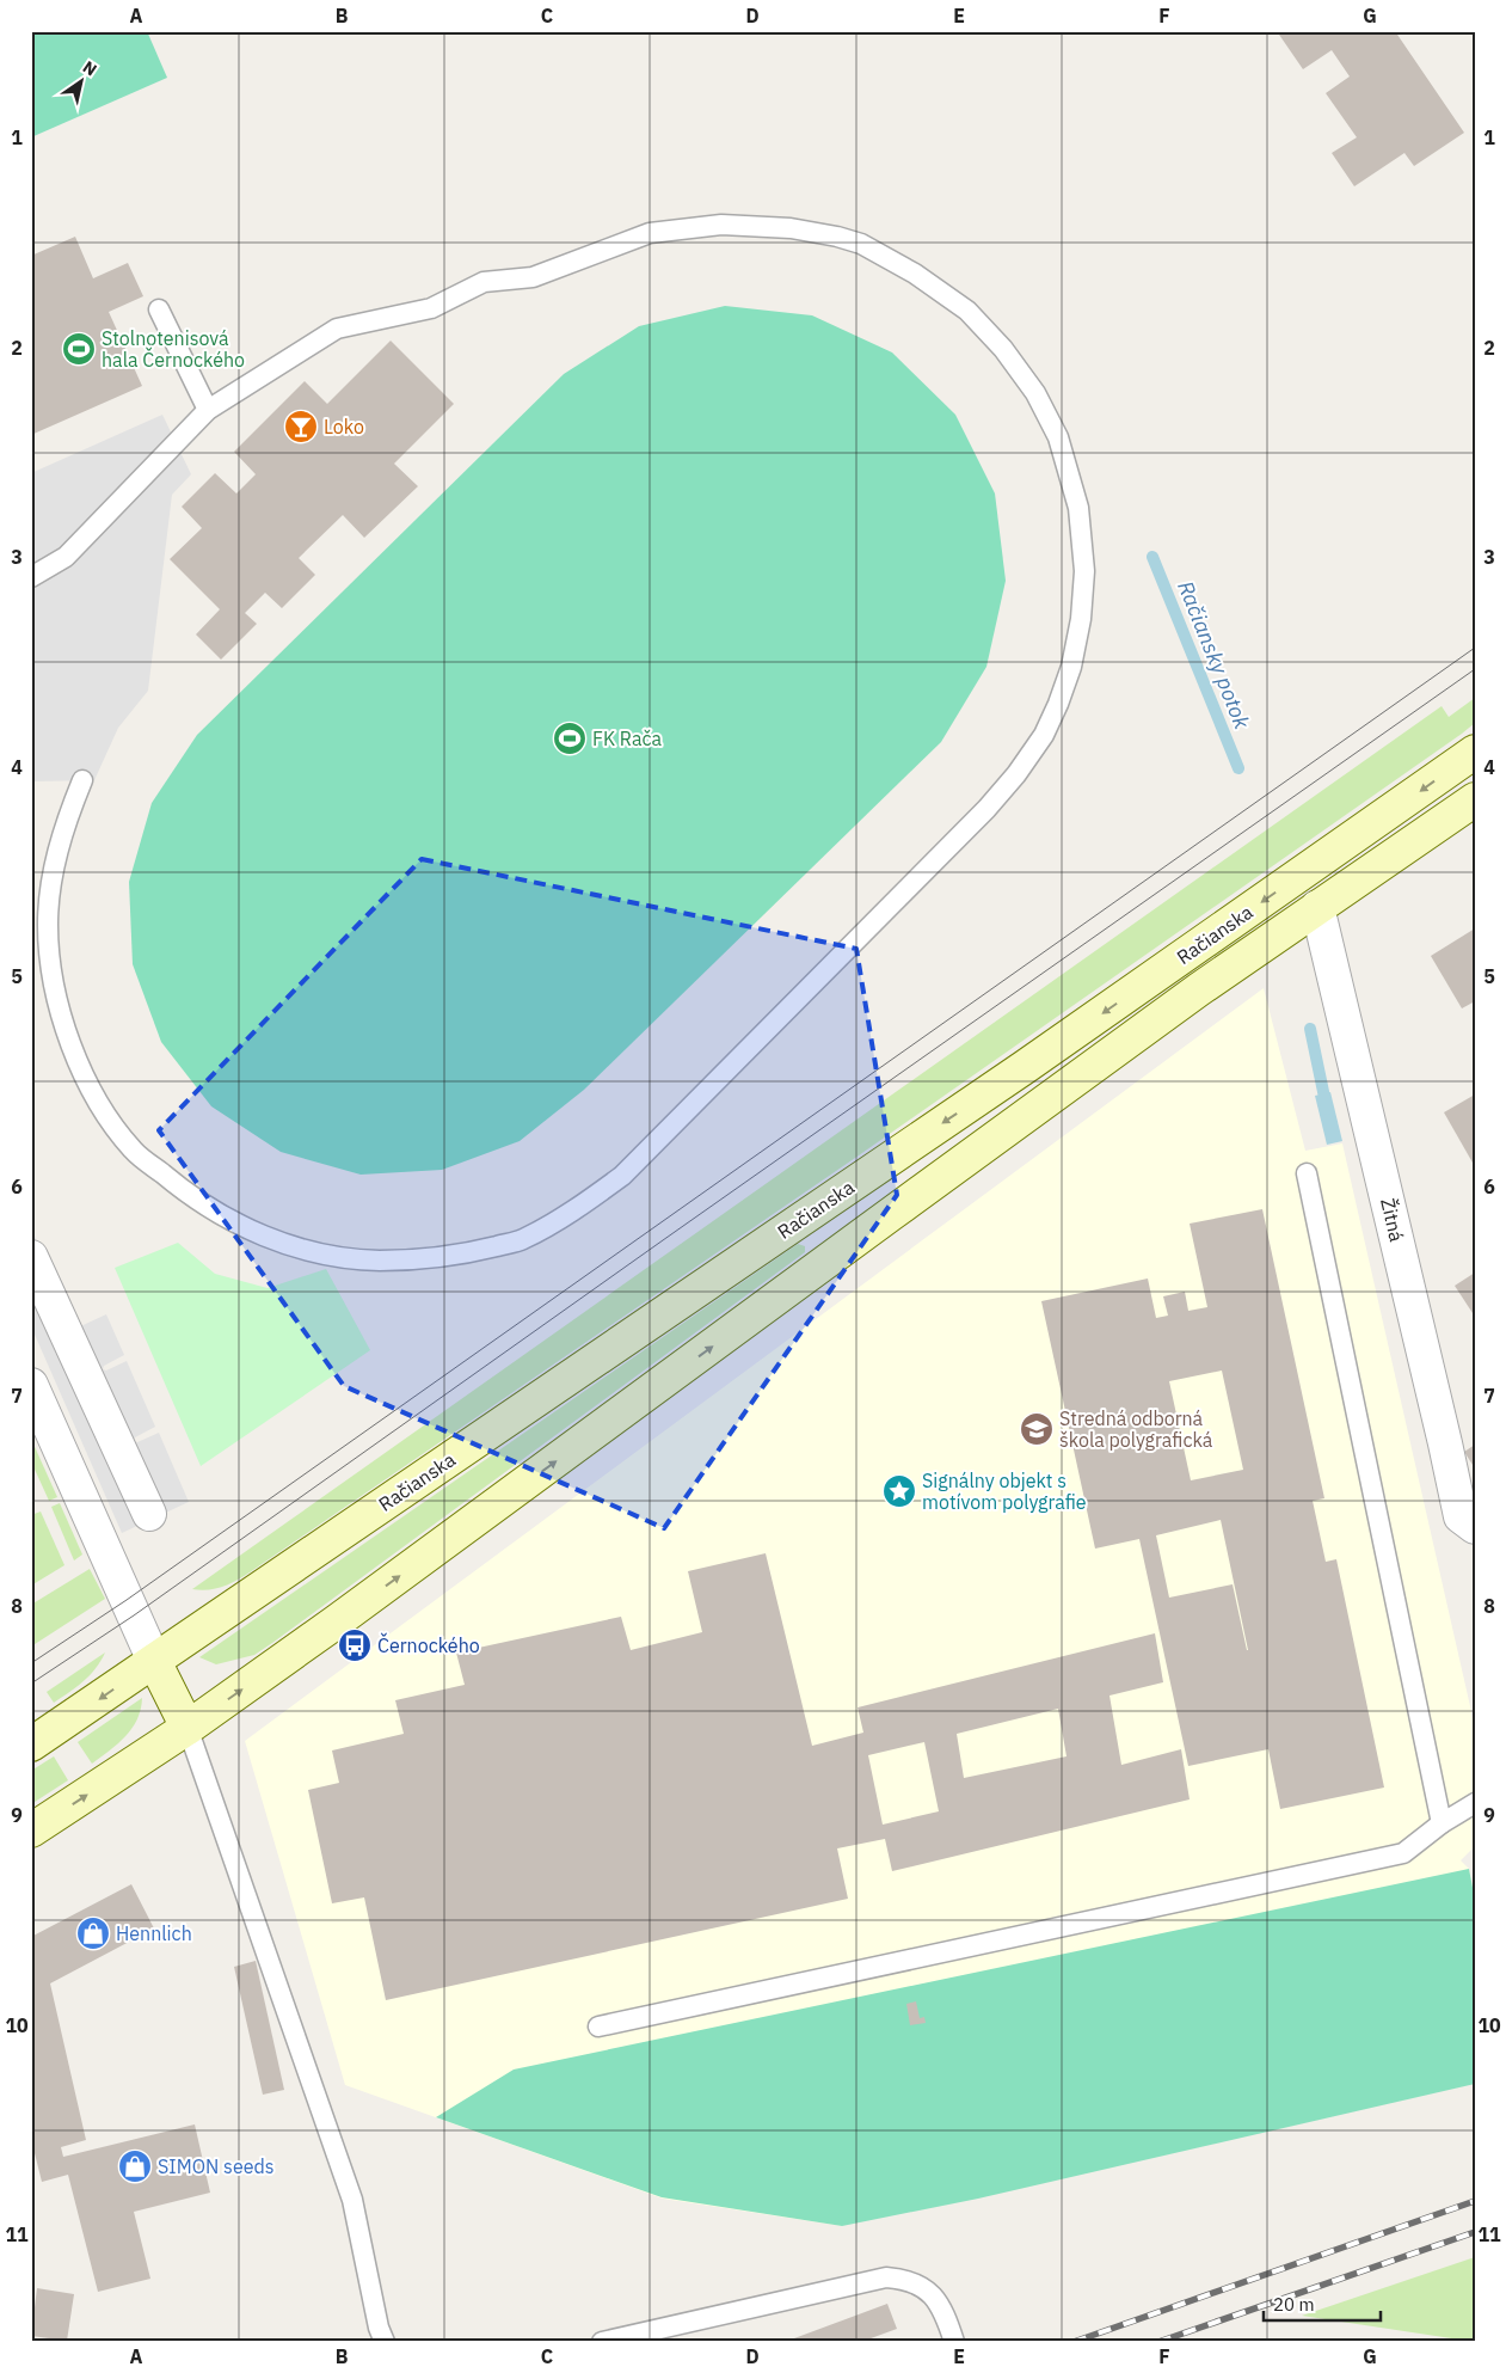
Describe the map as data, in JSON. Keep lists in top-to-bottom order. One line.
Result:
{"streets":{"main road":["Račianska"],"street":["Žitná"]},"crossings":[["Račianska","Žitná"]],"water":["Račiansky potok"],"places":{"sports":["Stolnotenisová hala Černockého","FK Rača"],"bar":["Loko"],"school or university":["Stredná odborná škola polygrafická"],"place":["Signálny objekt s motívom polygrafie"],"bus stop":["Černockého"],"shop":["Hennlich","SIMON seeds"]},"scale_bar":"20 m","north":"top right","grid":{"columns":["A","B","C","D","E","F","G"],"rows":["1","2","3","4","5","6","7","8","9","10","11"]}}
